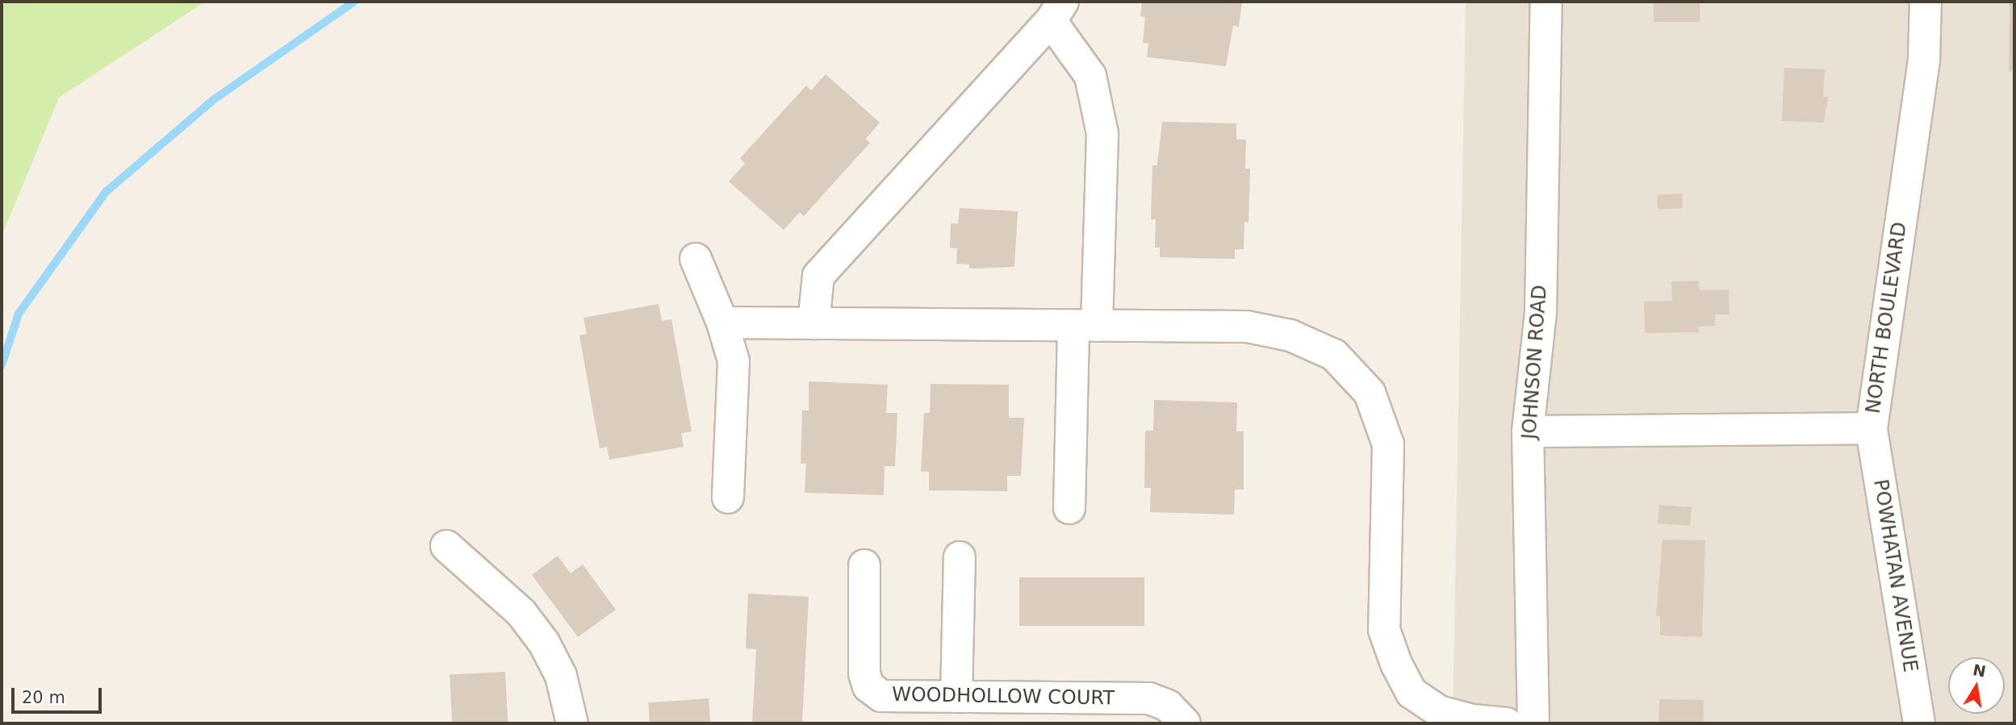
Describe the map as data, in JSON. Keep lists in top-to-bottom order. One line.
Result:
{"streets":{"street":["NORTH BOULEVARD","JOHNSON ROAD","POWHATAN AVENUE","WOODHOLLOW COURT"]},"crossings":[["NORTH BOULEVARD","JOHNSON ROAD"],["NORTH BOULEVARD","POWHATAN AVENUE"]],"scale_bar":"20 m","north":"top"}
